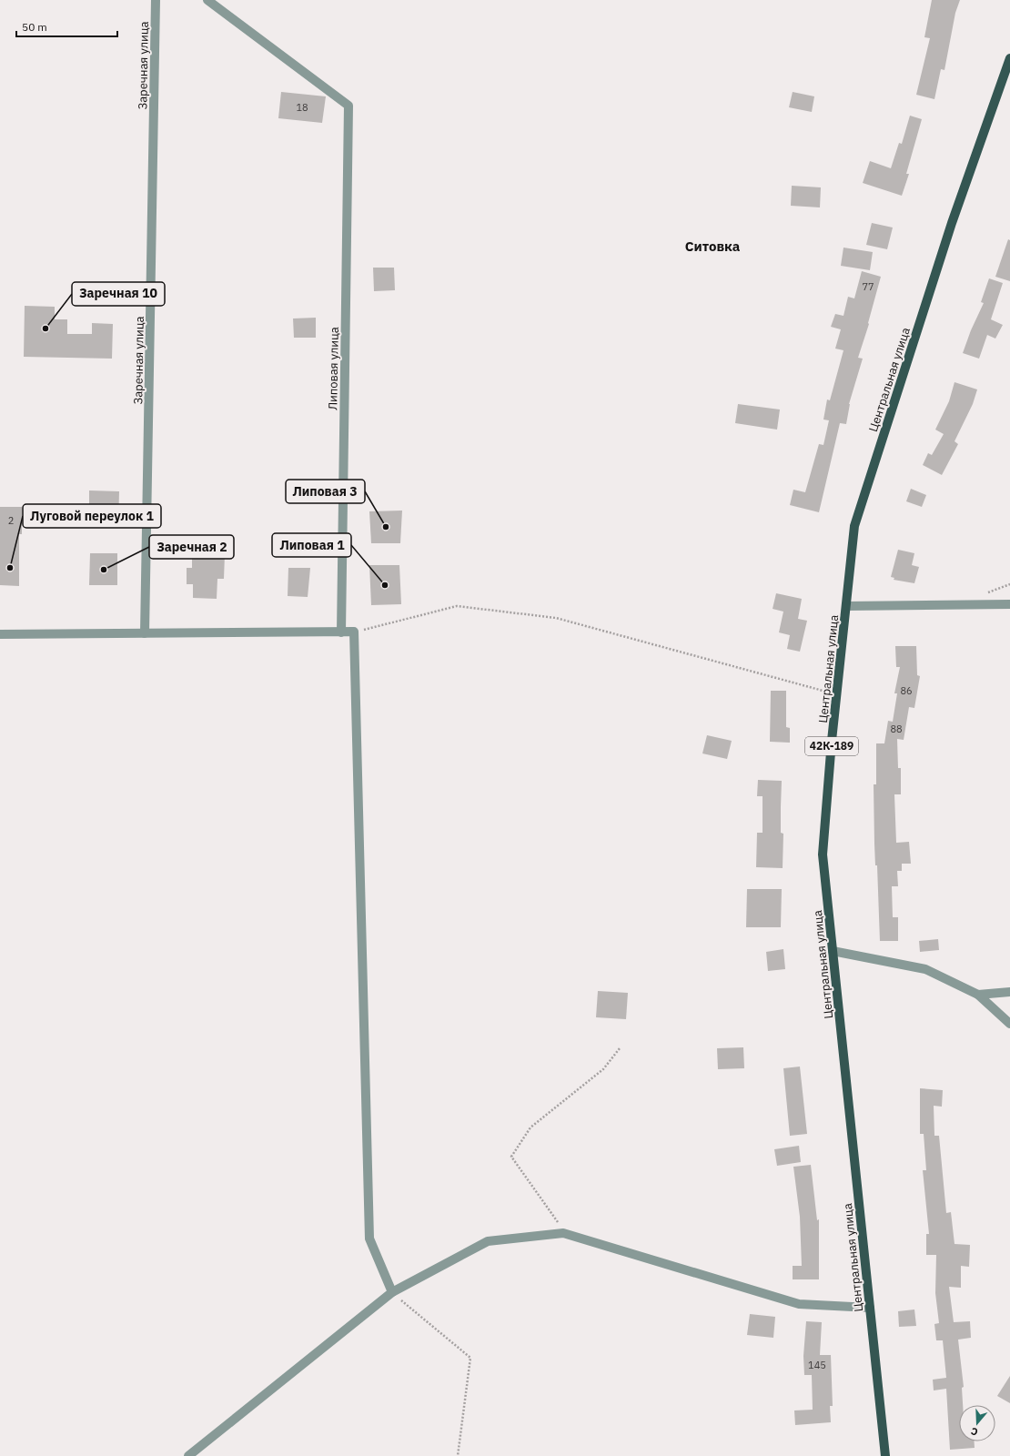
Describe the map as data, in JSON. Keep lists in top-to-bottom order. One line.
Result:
{"streets":{"main road":["Центральная улица","42К-189"],"street":["Заречная улица","Липовая улица"]},"districts":["Ситовка"],"places":["Заречная 10","Липовая 3","Луговой переулок 1","Заречная 2","Липовая 1"],"house_numbers":["18","77","2","86","88","145"],"scale_bar":"50 m","north":"bottom"}
